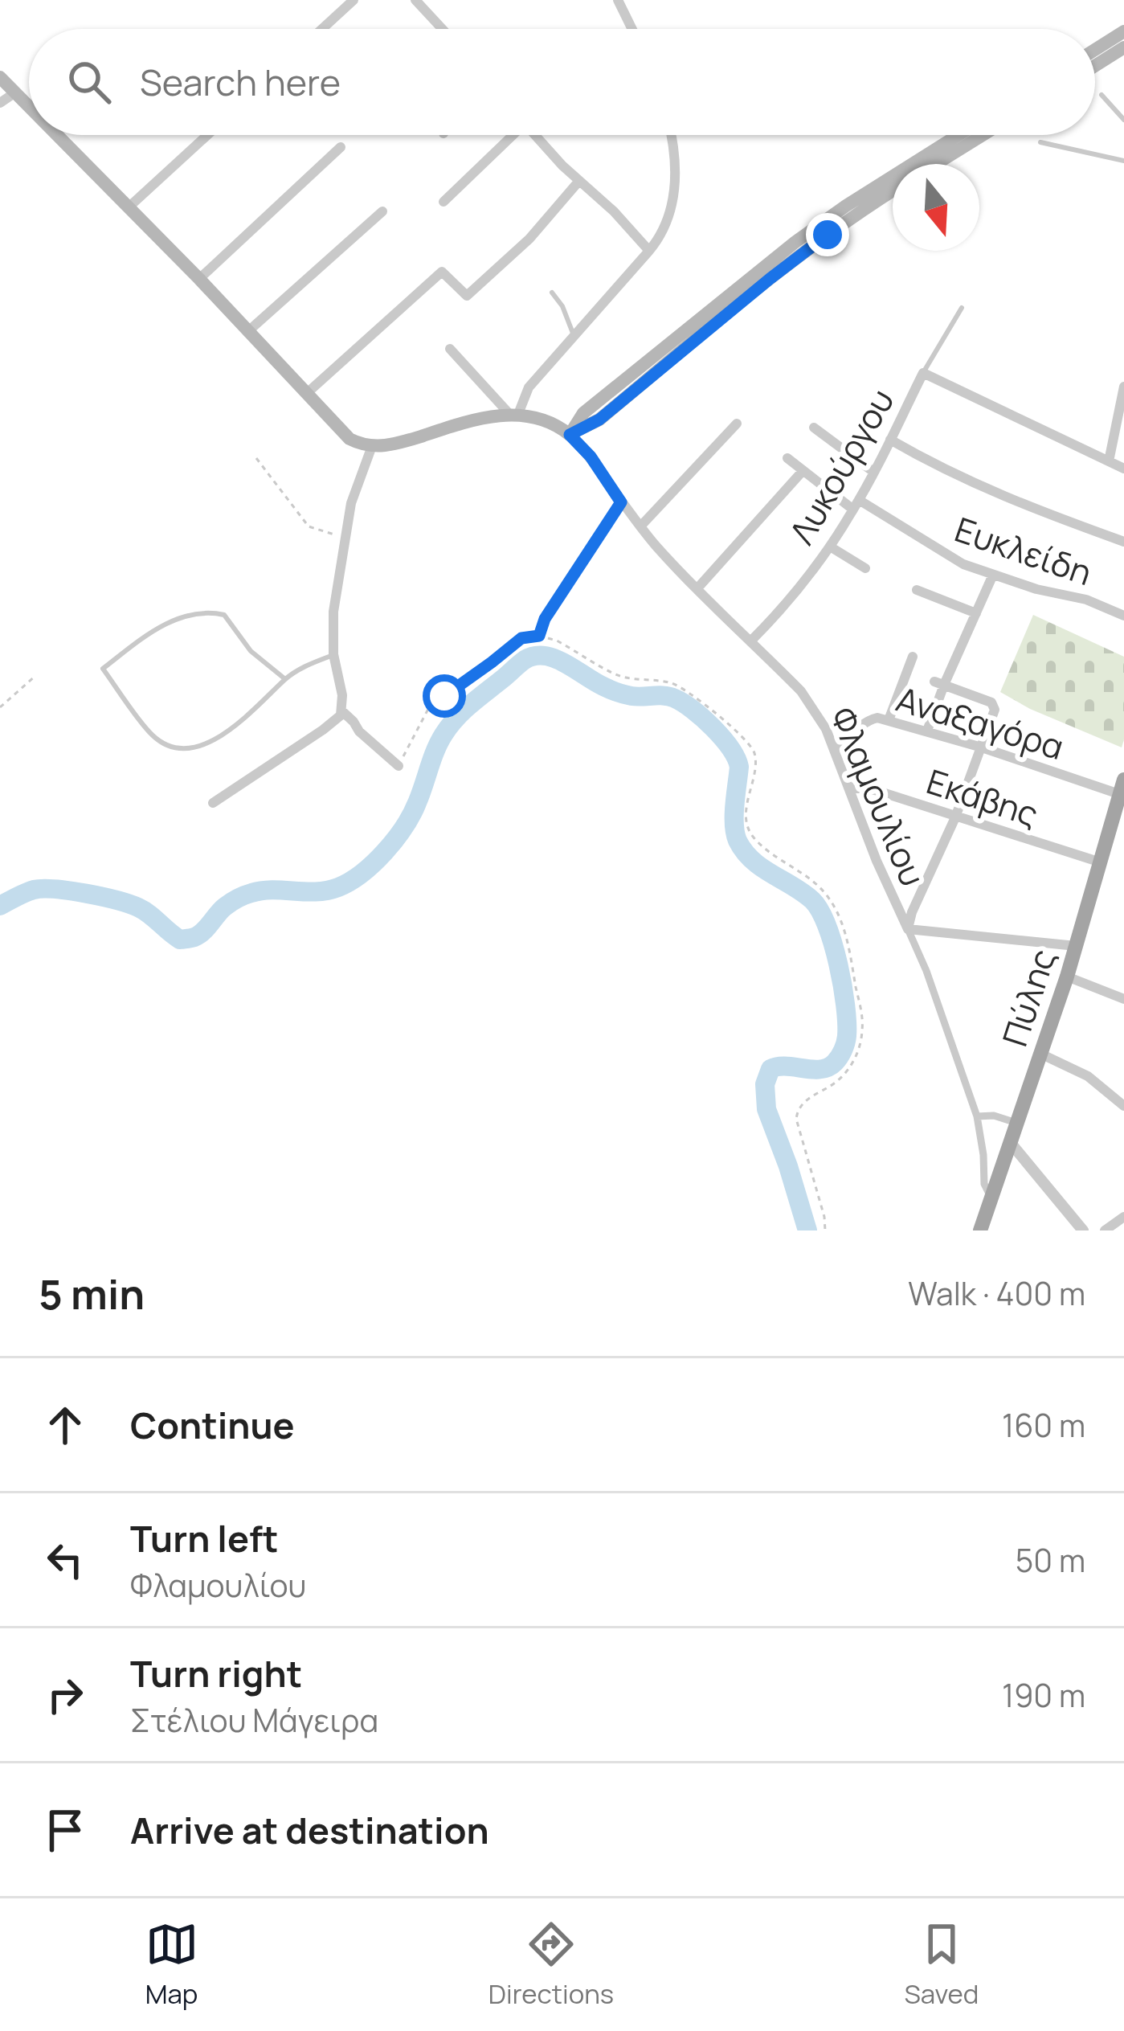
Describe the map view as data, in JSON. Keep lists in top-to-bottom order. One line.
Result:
{"streets":{"main road":["Πύλης"],"street":["Λυκούργου","Ευκλείδη","Αναξαγόρα","Φλαμουλίου","Εκάβης"]},"crossings":[["Λυκούργου","Ευκλείδη"],["Λυκούργου","Φλαμουλίου"],["Αναξαγόρα","Φλαμουλίου"],["Αναξαγόρα","Πύλης"],["Φλαμουλίου","Εκάβης"],["Φλαμουλίου","Πύλης"],["Εκάβης","Πύλης"]],"north":"bottom","page":{"search":"Search here","heading":["5 min","Walk · 400 m"],"list":[["Continue","160 m"],["Turn left","Φλαμουλίου","50 m"],["Turn right","Στέλιου Μάγειρα","190 m"],"Arrive at destination"],"nav":["Map","Directions","Saved"]}}
